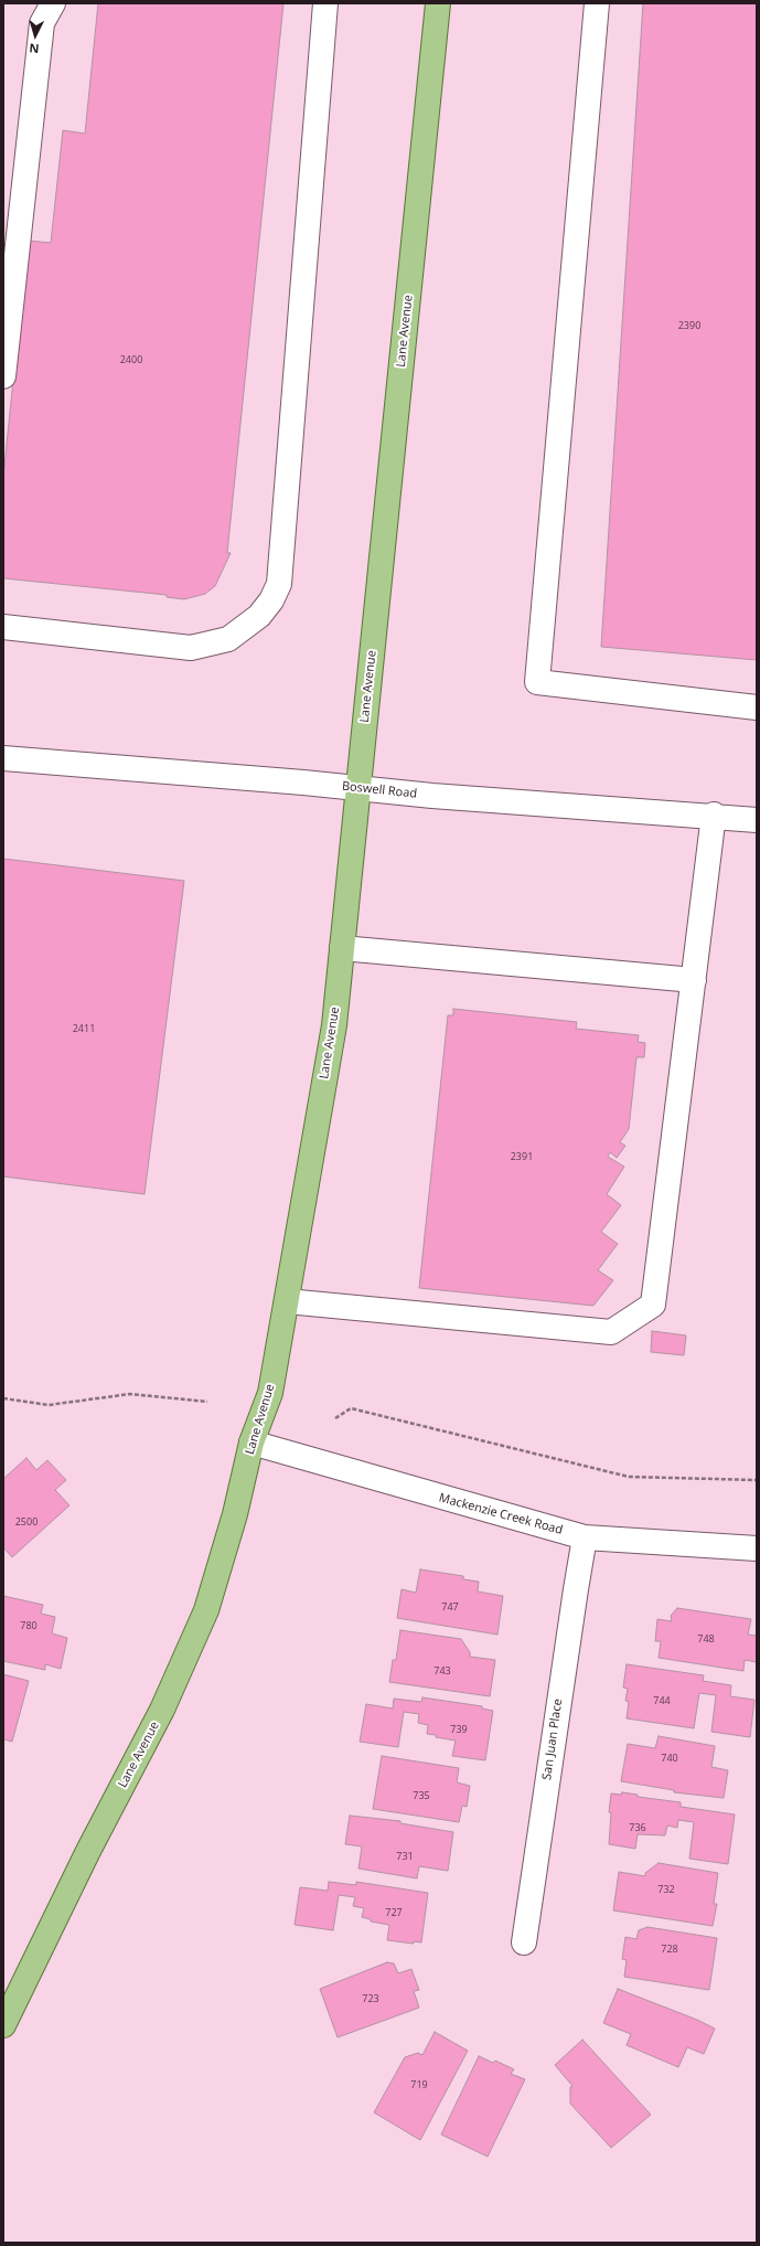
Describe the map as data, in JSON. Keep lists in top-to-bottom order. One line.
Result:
{"streets":{"main road":["Lane Avenue"],"street":["Boswell Road","Mackenzie Creek Road","San Juan Place"]},"crossings":[["Lane Avenue","Boswell Road"],["Lane Avenue","Mackenzie Creek Road"],["Mackenzie Creek Road","San Juan Place"]],"house_numbers":["2390","2400","2411","2391","2500","747","780","748","743","744","739","740","735","736","731","732","727","728","723","719"],"north":"bottom"}
